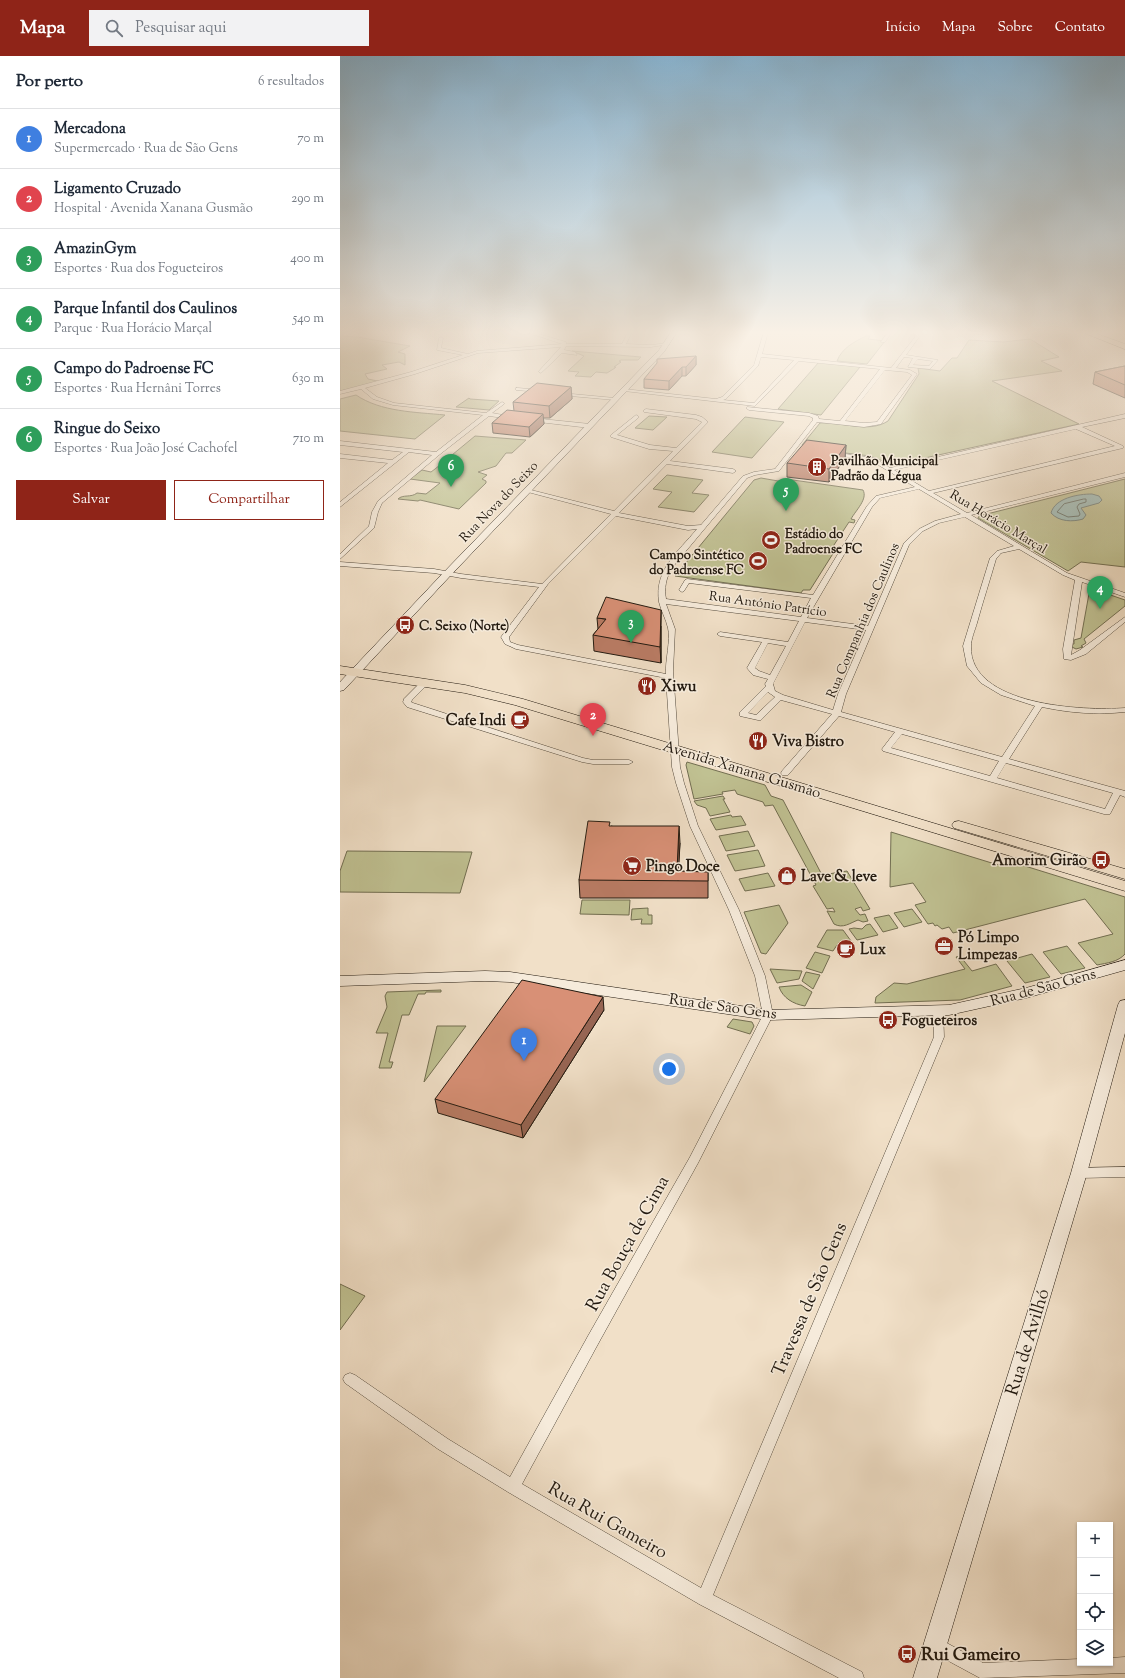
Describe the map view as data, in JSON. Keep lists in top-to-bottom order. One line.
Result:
{"streets":{"main road":["Rua Nova do Seixo","Avenida Xanana Gusmão","Rua de São Gens","Rua de Avilhó"],"street":["Rua Horácio Marçal","Rua António Patrício","Rua Companhia dos Caulinos","Rua Bouça de Cima","Travessa de São Gens","Rua Rui Gameiro"]},"crossings":[["Rua Nova do Seixo","Avenida Xanana Gusmão"],["Rua Horácio Marçal","Rua Companhia dos Caulinos"],["Rua António Patrício","Rua Companhia dos Caulinos"],["Rua Companhia dos Caulinos","Avenida Xanana Gusmão"],["Rua de São Gens","Rua Bouça de Cima"],["Rua de São Gens","Travessa de São Gens"],["Rua Bouça de Cima","Rua Rui Gameiro"],["Travessa de São Gens","Rua Rui Gameiro"]],"places":{"building":["Pavilhão Municipal Padrão da Légua"],"sports":["Estádio do Padroense FC","Campo Sintético do Padroense FC"],"bus stop":["C. Seixo (Norte)","Amorim Girão","Fogueteiros","Rui Gameiro"],"restaurant":["Xiwu","Viva Bistro"],"cafe":["Cafe Indi","Lux"],"supermarket":["Pingo Doce"],"shop":["Lave & leve"],"office":["Pó Limpo Limpezas"]},"page":{"header":"Mapa","search":"Pesquisar aqui","nav":["Início","Mapa","Sobre","Contato"],"heading":["Por perto","6 resultados"],"list":[{"mark":"1","name":"Mercadona","note":"Supermercado · Rua de São Gens","value":"70 m"},{"mark":"2","name":"Ligamento Cruzado","note":"Hospital · Avenida Xanana Gusmão","value":"290 m"},{"mark":"3","name":"AmazinGym","note":"Esportes · Rua dos Fogueteiros","value":"400 m"},{"mark":"4","name":"Parque Infantil dos Caulinos","note":"Parque · Rua Horácio Marçal","value":"540 m"},{"mark":"5","name":"Campo do Padroense FC","note":"Esportes · Rua Hernâni Torres","value":"630 m"},{"mark":"6","name":"Ringue do Seixo","note":"Esportes · Rua João José Cachofel","value":"710 m"}],"pins":["6","5","4","3","2","1"],"buttons":["Salvar","Compartilhar"],"map_buttons":["+","−"]}}
